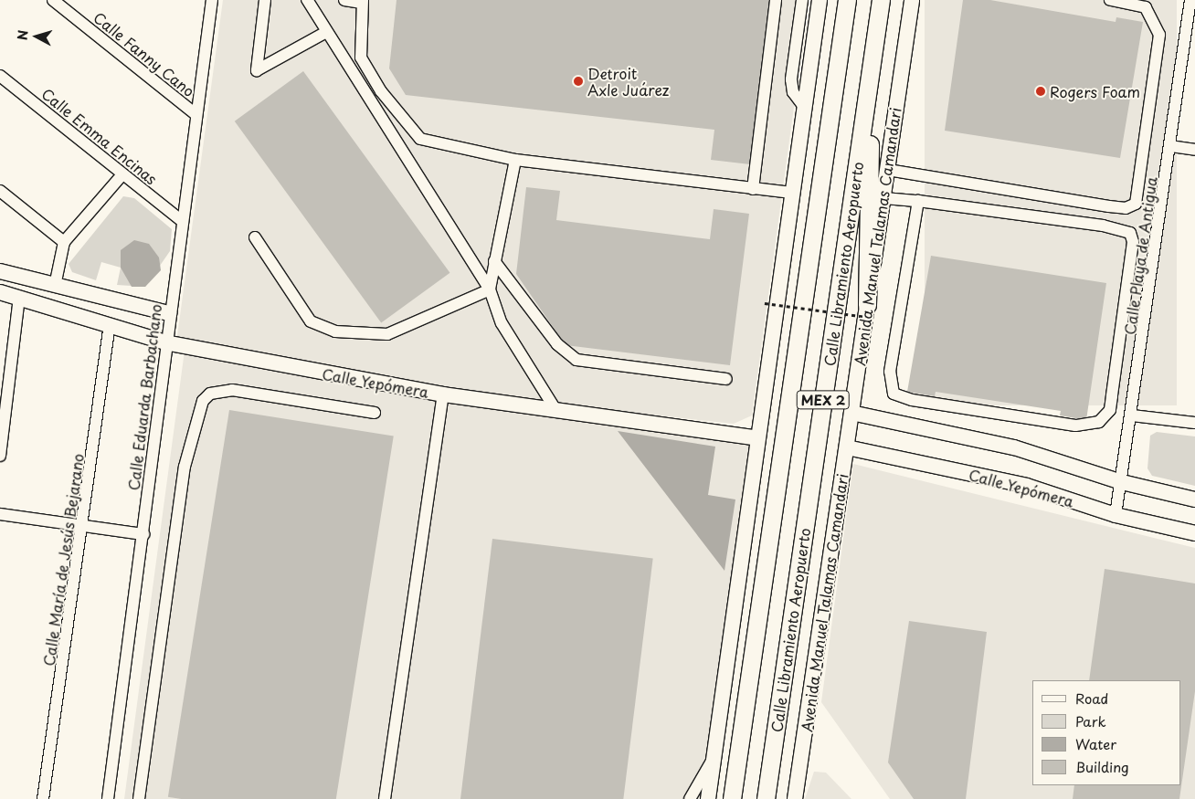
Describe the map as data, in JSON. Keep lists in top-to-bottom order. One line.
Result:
{"streets":{"highway":["Calle Libramiento Aeropuerto","MEX 2"],"main road":["Avenida Manuel Talamas Camandari","Calle Yepómera"],"street":["Calle Fanny Cano","Calle Emma Encinas","Calle Playa de Antigua","Calle Eduarda Barbachano","Calle María de Jesús Bejarano"]},"crossings":[["Calle Fanny Cano","Calle Eduarda Barbachano"],["Calle Emma Encinas","Calle Eduarda Barbachano"],["Avenida Manuel Talamas Camandari","Calle Yepómera"],["Calle Playa de Antigua","Calle Yepómera"],["Calle Yepómera","Calle Eduarda Barbachano"],["Calle Yepómera","Calle María de Jesús Bejarano"]],"places":["Detroit Axle Juárez","Rogers Foam"],"legend":["Road","Park","Water","Building"],"north":"left"}
